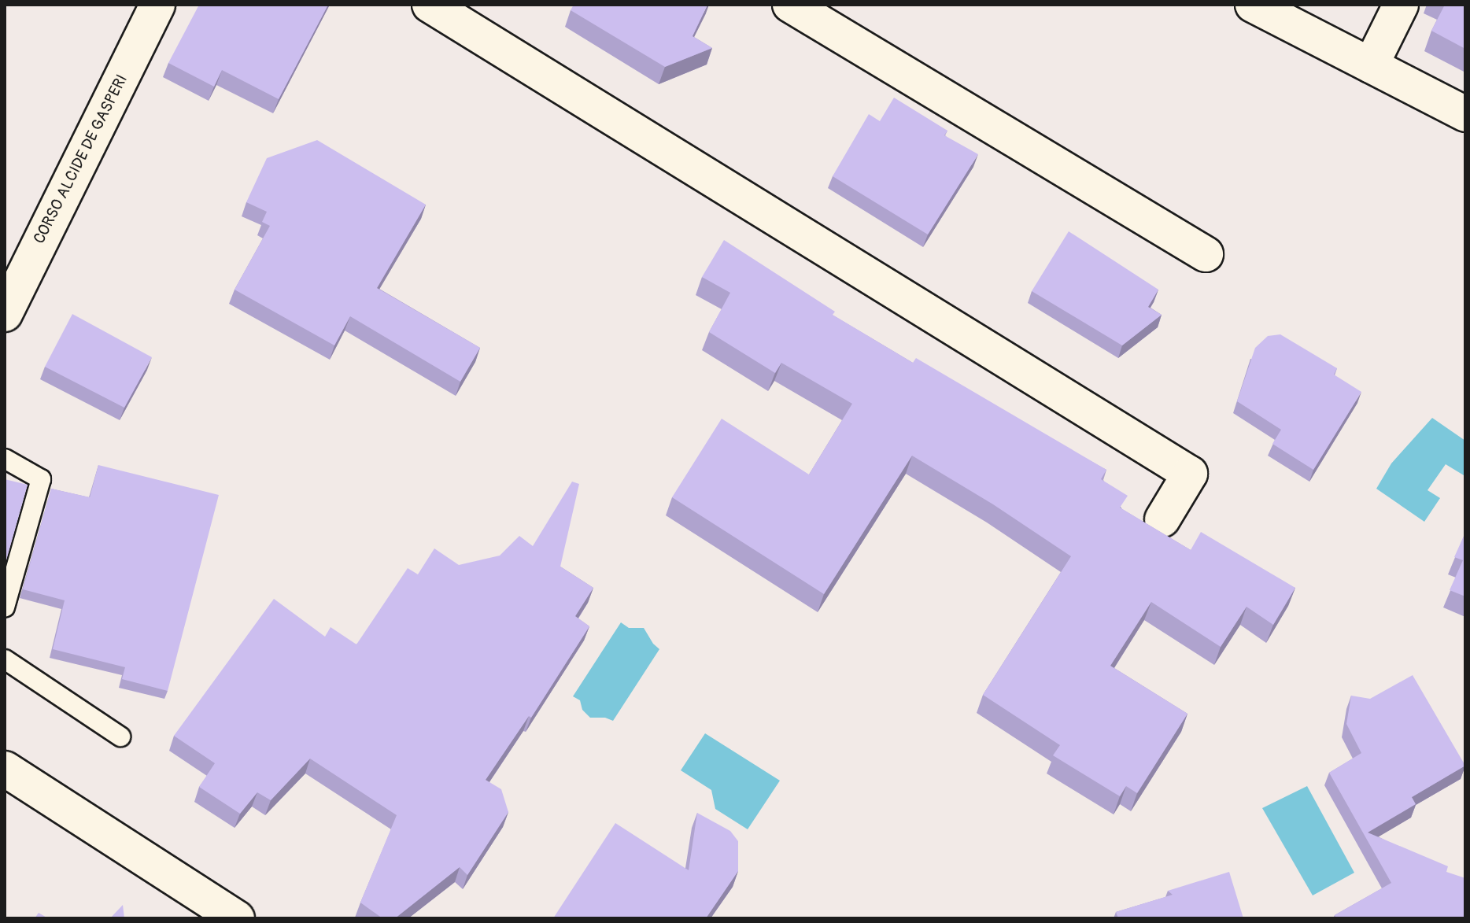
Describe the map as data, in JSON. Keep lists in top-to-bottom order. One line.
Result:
{"streets":{"street":["CORSO ALCIDE DE GASPERI"]}}
